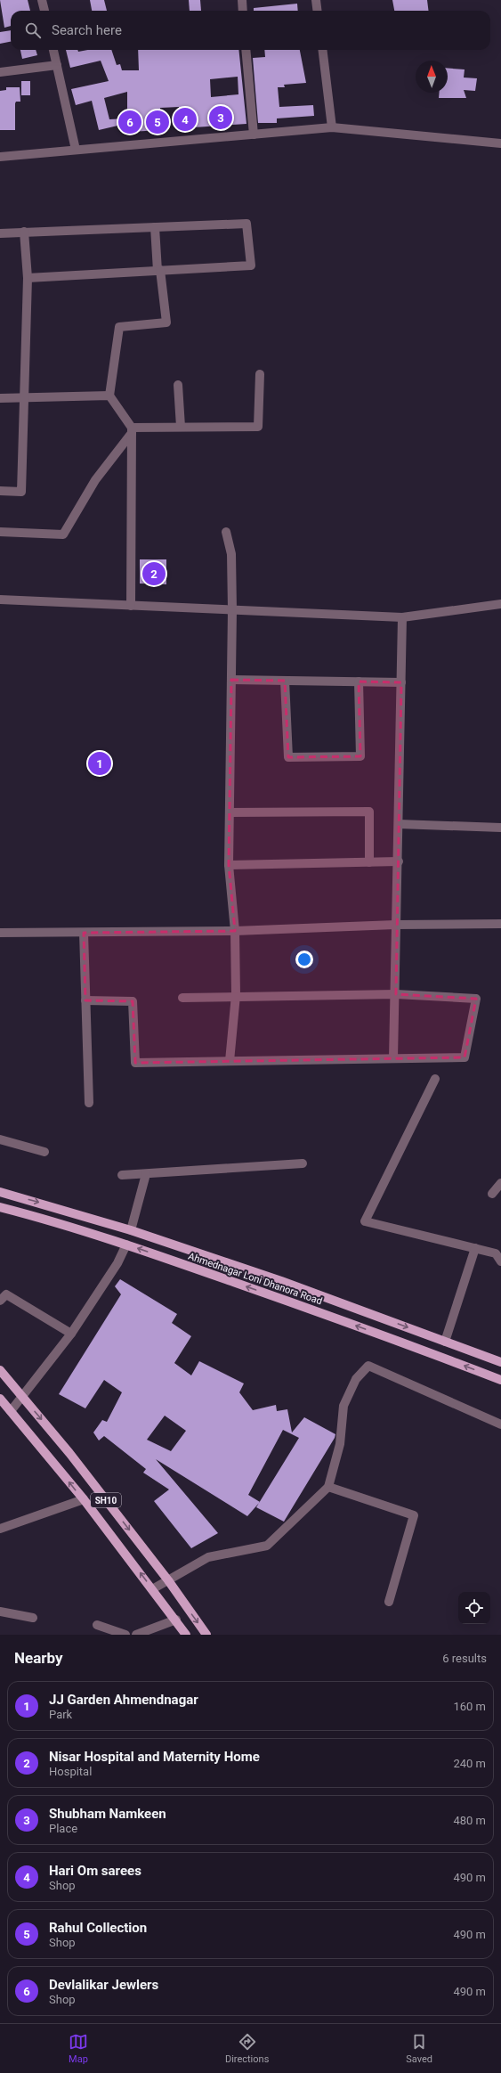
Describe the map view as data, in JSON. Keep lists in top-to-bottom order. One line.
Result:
{"streets":{"main road":["Ahmednagar Loni Dhanora Road","SH10"]},"north":"top","page":{"search":"Search here","pins":["3","4","5","6","2","1"],"heading":["Nearby","6 results"],"list":[{"mark":"1","name":"JJ Garden Ahmendnagar","note":"Park","value":"160 m"},{"mark":"2","name":"Nisar Hospital and Maternity Home","note":"Hospital","value":"240 m"},{"mark":"3","name":"Shubham Namkeen","note":"Place","value":"480 m"},{"mark":"4","name":"Hari Om sarees","note":"Shop","value":"490 m"},{"mark":"5","name":"Rahul Collection","note":"Shop","value":"490 m"},{"mark":"6","name":"Devlalikar Jewlers","note":"Shop","value":"490 m"}],"nav":["Map","Directions","Saved"]}}
